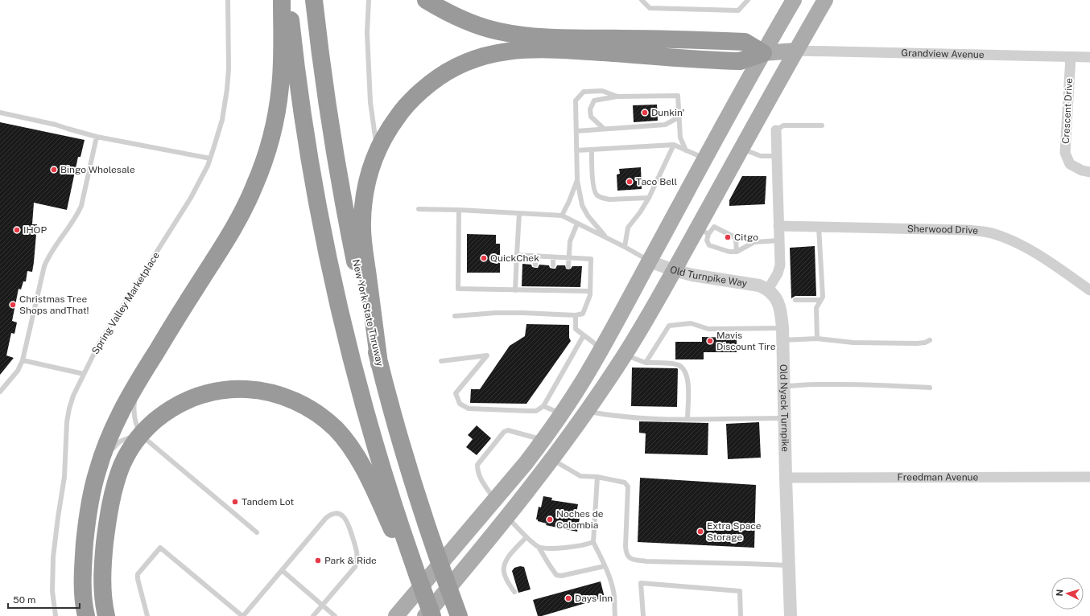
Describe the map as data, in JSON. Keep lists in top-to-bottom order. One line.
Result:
{"streets":{"highway":["New York State Thruway"],"street":["Grandview Avenue","Crescent Drive","Sherwood Drive","Old Turnpike Way","Old Nyack Turnpike","Freedman Avenue"],"lane":["Spring Valley Marketplace"]},"crossings":[["Grandview Avenue","Crescent Drive"],["Old Turnpike Way","Old Nyack Turnpike"],["Old Nyack Turnpike","Freedman Avenue"]],"places":["Dunkin'","Bingo Wholesale","Taco Bell","IHOP","Citgo","QuickChek","Christmas Tree Shops andThat!","Mavis Discount Tire","Tandem Lot","Noches de Colombia","Extra Space Storage","Park & Ride","Days Inn"],"scale_bar":"50 m","north":"left"}
